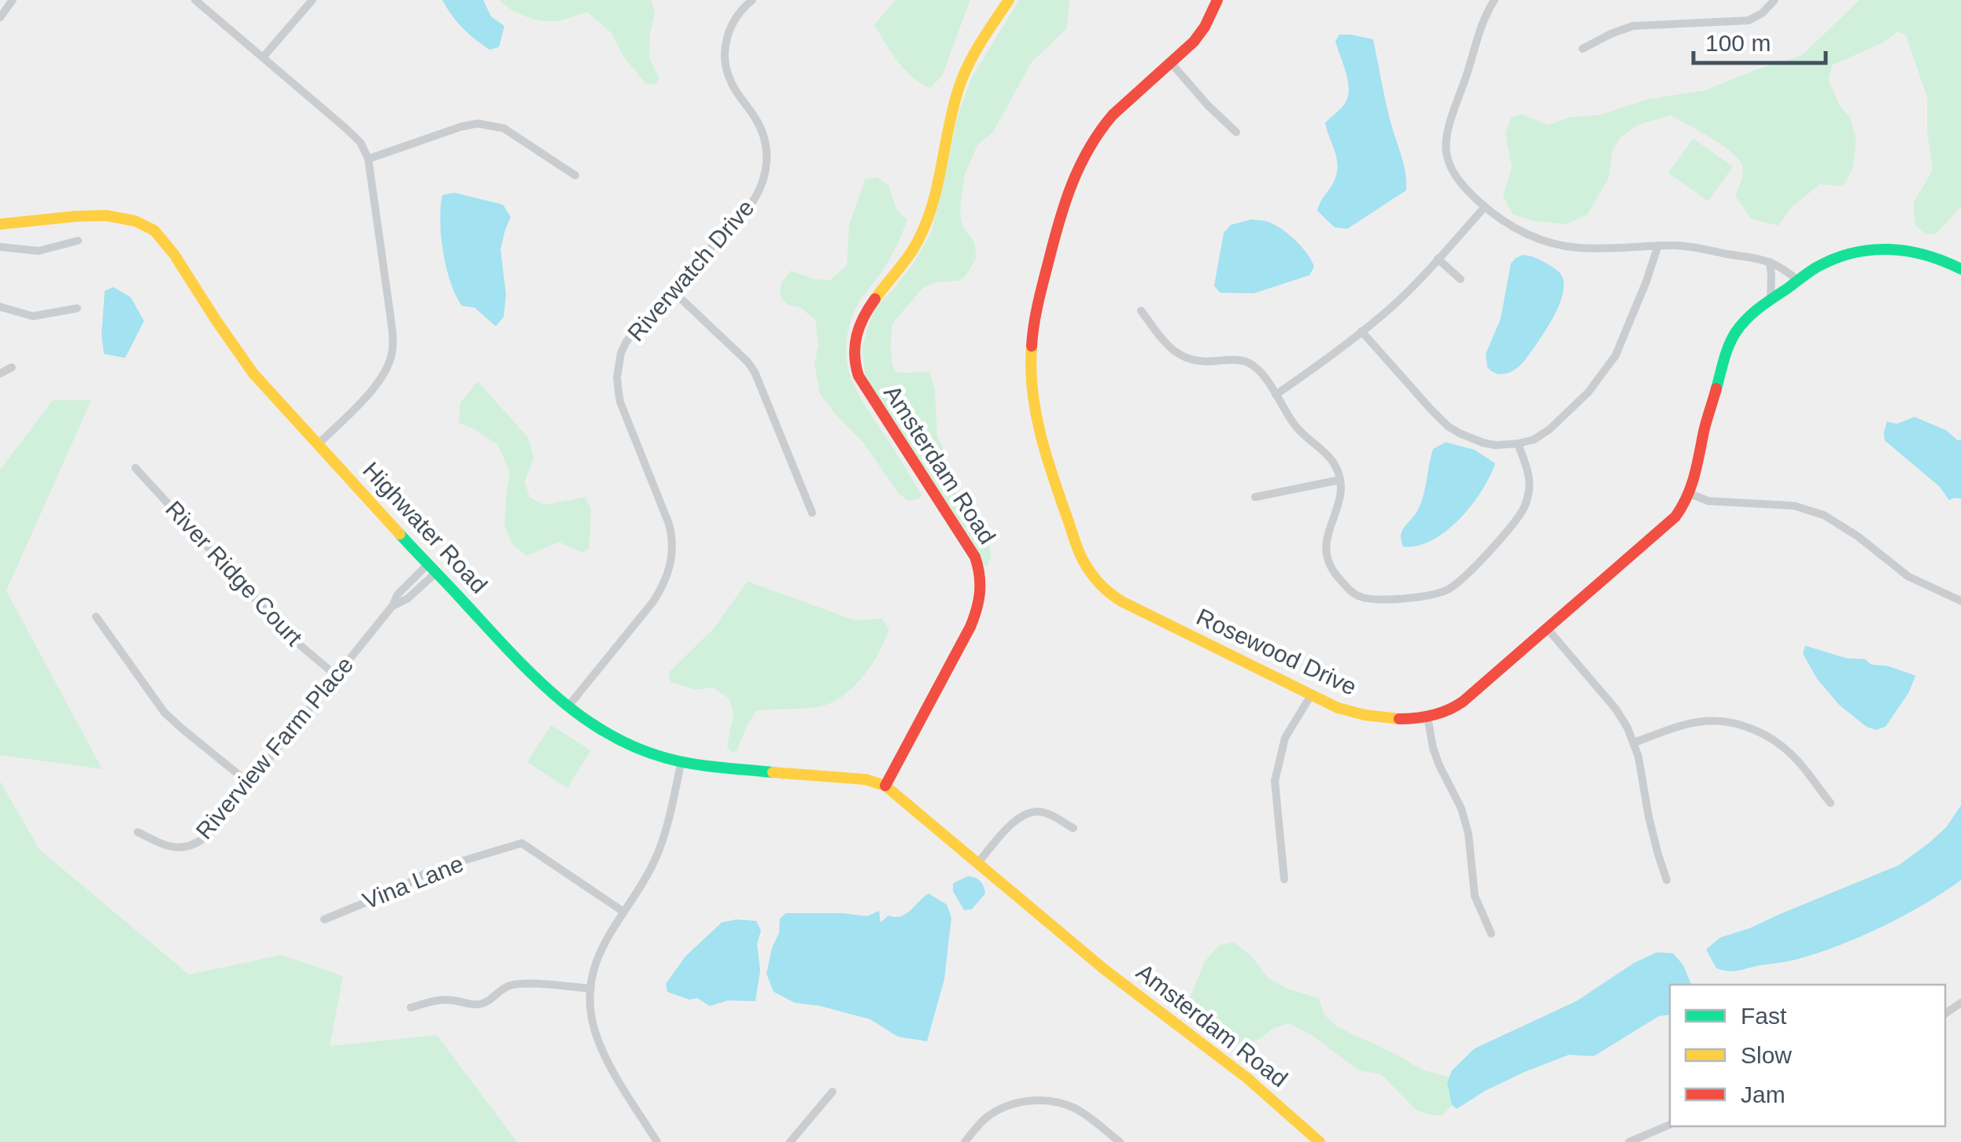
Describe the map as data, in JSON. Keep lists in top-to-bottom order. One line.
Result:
{"streets":{"street":["Riverwatch Drive","Amsterdam Road","Highwater Road","River Ridge Court","Rosewood Drive","Riverview Farm Place","Vina Lane"]},"crossings":[["Riverwatch Drive","Highwater Road"],["Amsterdam Road","Highwater Road"],["Highwater Road","Riverview Farm Place"],["River Ridge Court","Riverview Farm Place"]],"legend":["Fast","Slow","Jam"],"scale_bar":"100 m"}
